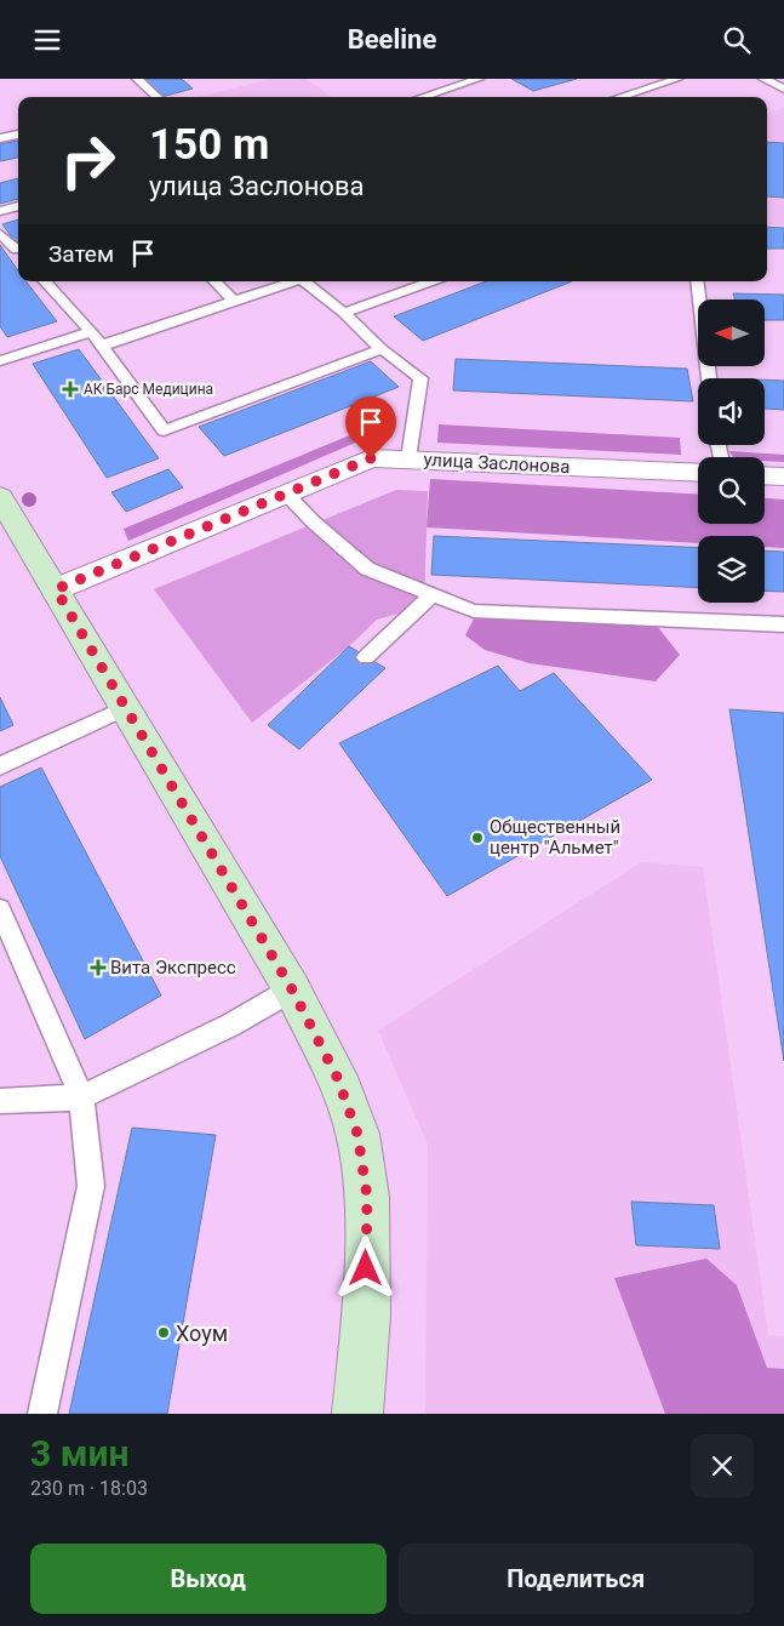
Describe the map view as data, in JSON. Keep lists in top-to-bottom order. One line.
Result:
{"streets":{"street":["улица Заслонова"]},"places":{"health":["АК Барс Медицина","Вита Экспресс"],"other":["Общественный центр \"Альмет\"","Хоум"]},"north":"left","page":{"header":"Beeline","turn":["150 m","улица Заслонова"],"then":"Затем","heading":["3 мин","230 m · 18:03"],"buttons":["Выход","Поделиться"]}}
